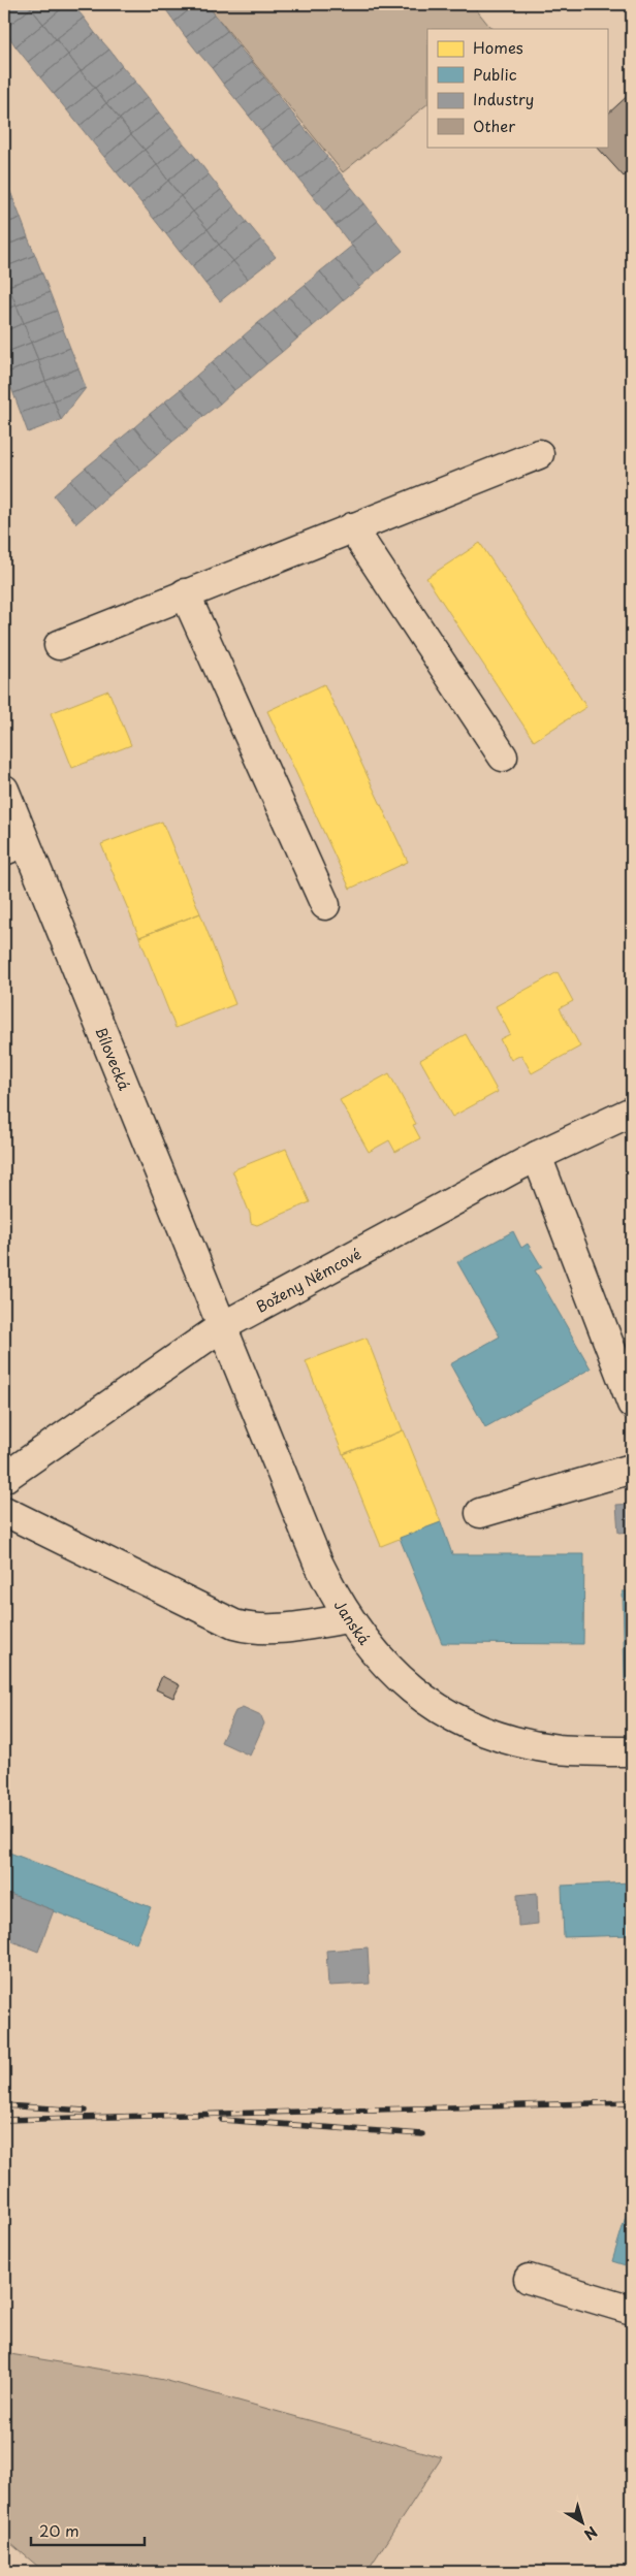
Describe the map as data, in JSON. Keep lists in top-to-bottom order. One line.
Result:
{"streets":{"main road":["Bílovecká","Boženy Němcové","Janská"]},"crossings":[["Bílovecká","Boženy Němcové"],["Bílovecká","Janská"],["Boženy Němcové","Janská"]],"legend":["Homes","Public","Industry","Other"],"scale_bar":"20 m","north":"bottom right"}
